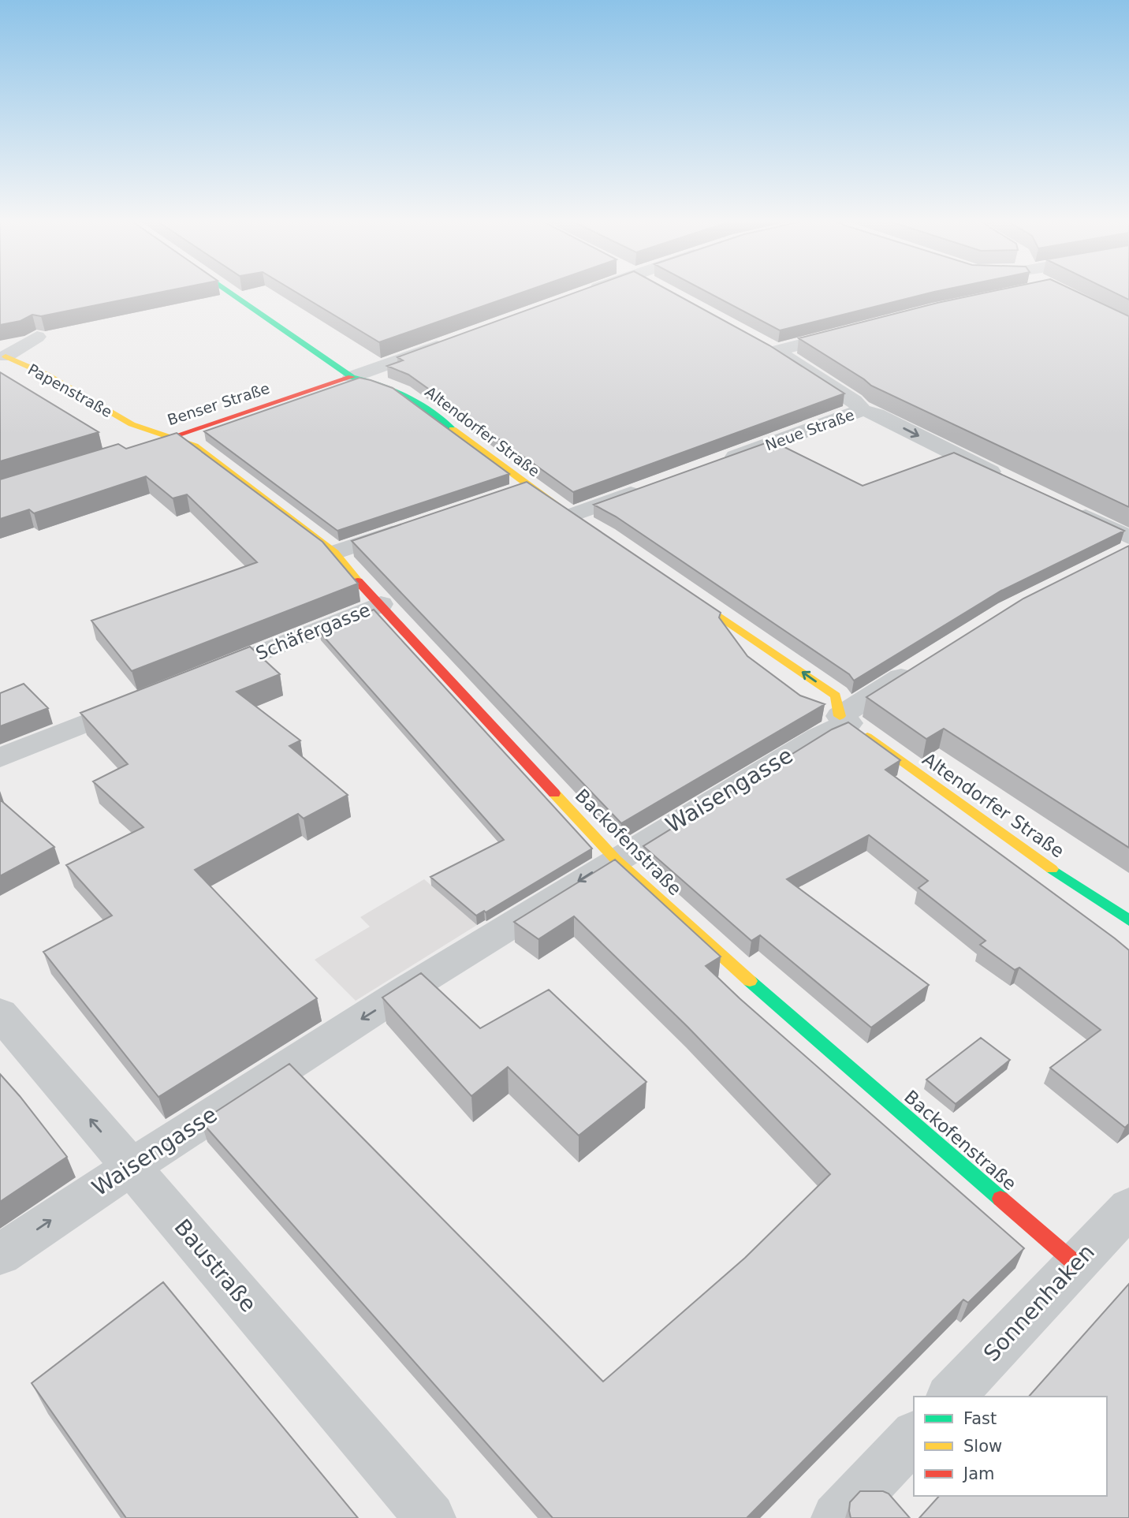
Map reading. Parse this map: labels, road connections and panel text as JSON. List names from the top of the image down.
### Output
{
  "streets": {
    "main road": [
      "Papenstraße",
      "Benser Straße",
      "Altendorfer Straße",
      "Backofenstraße"
    ],
    "street": [
      "Neue Straße",
      "Schäfergasse",
      "Waisengasse",
      "Baustraße",
      "Sonnenhaken"
    ]
  },
  "crossings": [
    ["Papenstraße", "Benser Straße"],
    ["Papenstraße", "Backofenstraße"],
    ["Benser Straße", "Altendorfer Straße"],
    ["Benser Straße", "Backofenstraße"],
    ["Altendorfer Straße", "Waisengasse"],
    ["Schäfergasse", "Backofenstraße"],
    ["Waisengasse", "Backofenstraße"],
    ["Waisengasse", "Baustraße"],
    ["Backofenstraße", "Sonnenhaken"]
  ],
  "legend": ["Fast", "Slow", "Jam"]
}
